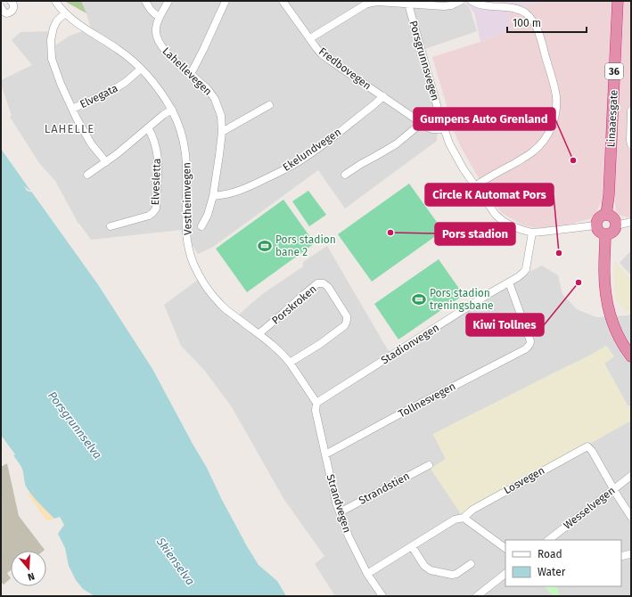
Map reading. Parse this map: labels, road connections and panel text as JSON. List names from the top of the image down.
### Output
{
  "streets": {
    "highway": ["36", "Linaaesgate"],
    "street": [
      "Porsgrunnsvegen",
      "Fredbovegen",
      "Lahellevegen",
      "Elvegata",
      "Ekelundvegen",
      "Elvesletta",
      "Vestheimvegen",
      "Porskroken",
      "Stadionvegen",
      "Tollnesvegen",
      "Losvegen",
      "Strandstien",
      "Strandvegen",
      "Wesselvegen"
    ]
  },
  "crossings": [
    ["Porsgrunnsvegen", "Fredbovegen"],
    ["Porsgrunnsvegen", "Linaaesgate"],
    ["Porsgrunnsvegen", "Stadionvegen"],
    ["Fredbovegen", "Ekelundvegen"],
    ["Lahellevegen", "Ekelundvegen"],
    ["Elvegata", "Vestheimvegen"],
    ["Vestheimvegen", "Porskroken"],
    ["Vestheimvegen", "Stadionvegen"],
    ["Vestheimvegen", "Strandvegen"],
    ["Stadionvegen", "Tollnesvegen"],
    ["Stadionvegen", "Strandvegen"],
    ["Tollnesvegen", "Strandvegen"],
    ["Losvegen", "Strandvegen"],
    ["Losvegen", "Wesselvegen"],
    ["Strandstien", "Strandvegen"]
  ],
  "districts": ["LAHELLE"],
  "water": ["Porsgrunnselva", "Skienselva"],
  "places": {
    "other": [
      "Gumpens Auto Grenland",
      "Pors stadion",
      "Circle K Automat Pors",
      "Kiwi Tollnes"
    ],
    "sports": ["Pors stadion bane 2", "Pors stadion treningsbane"]
  },
  "legend": ["Road", "Water"],
  "scale_bar": "100 m",
  "north": "bottom"
}
